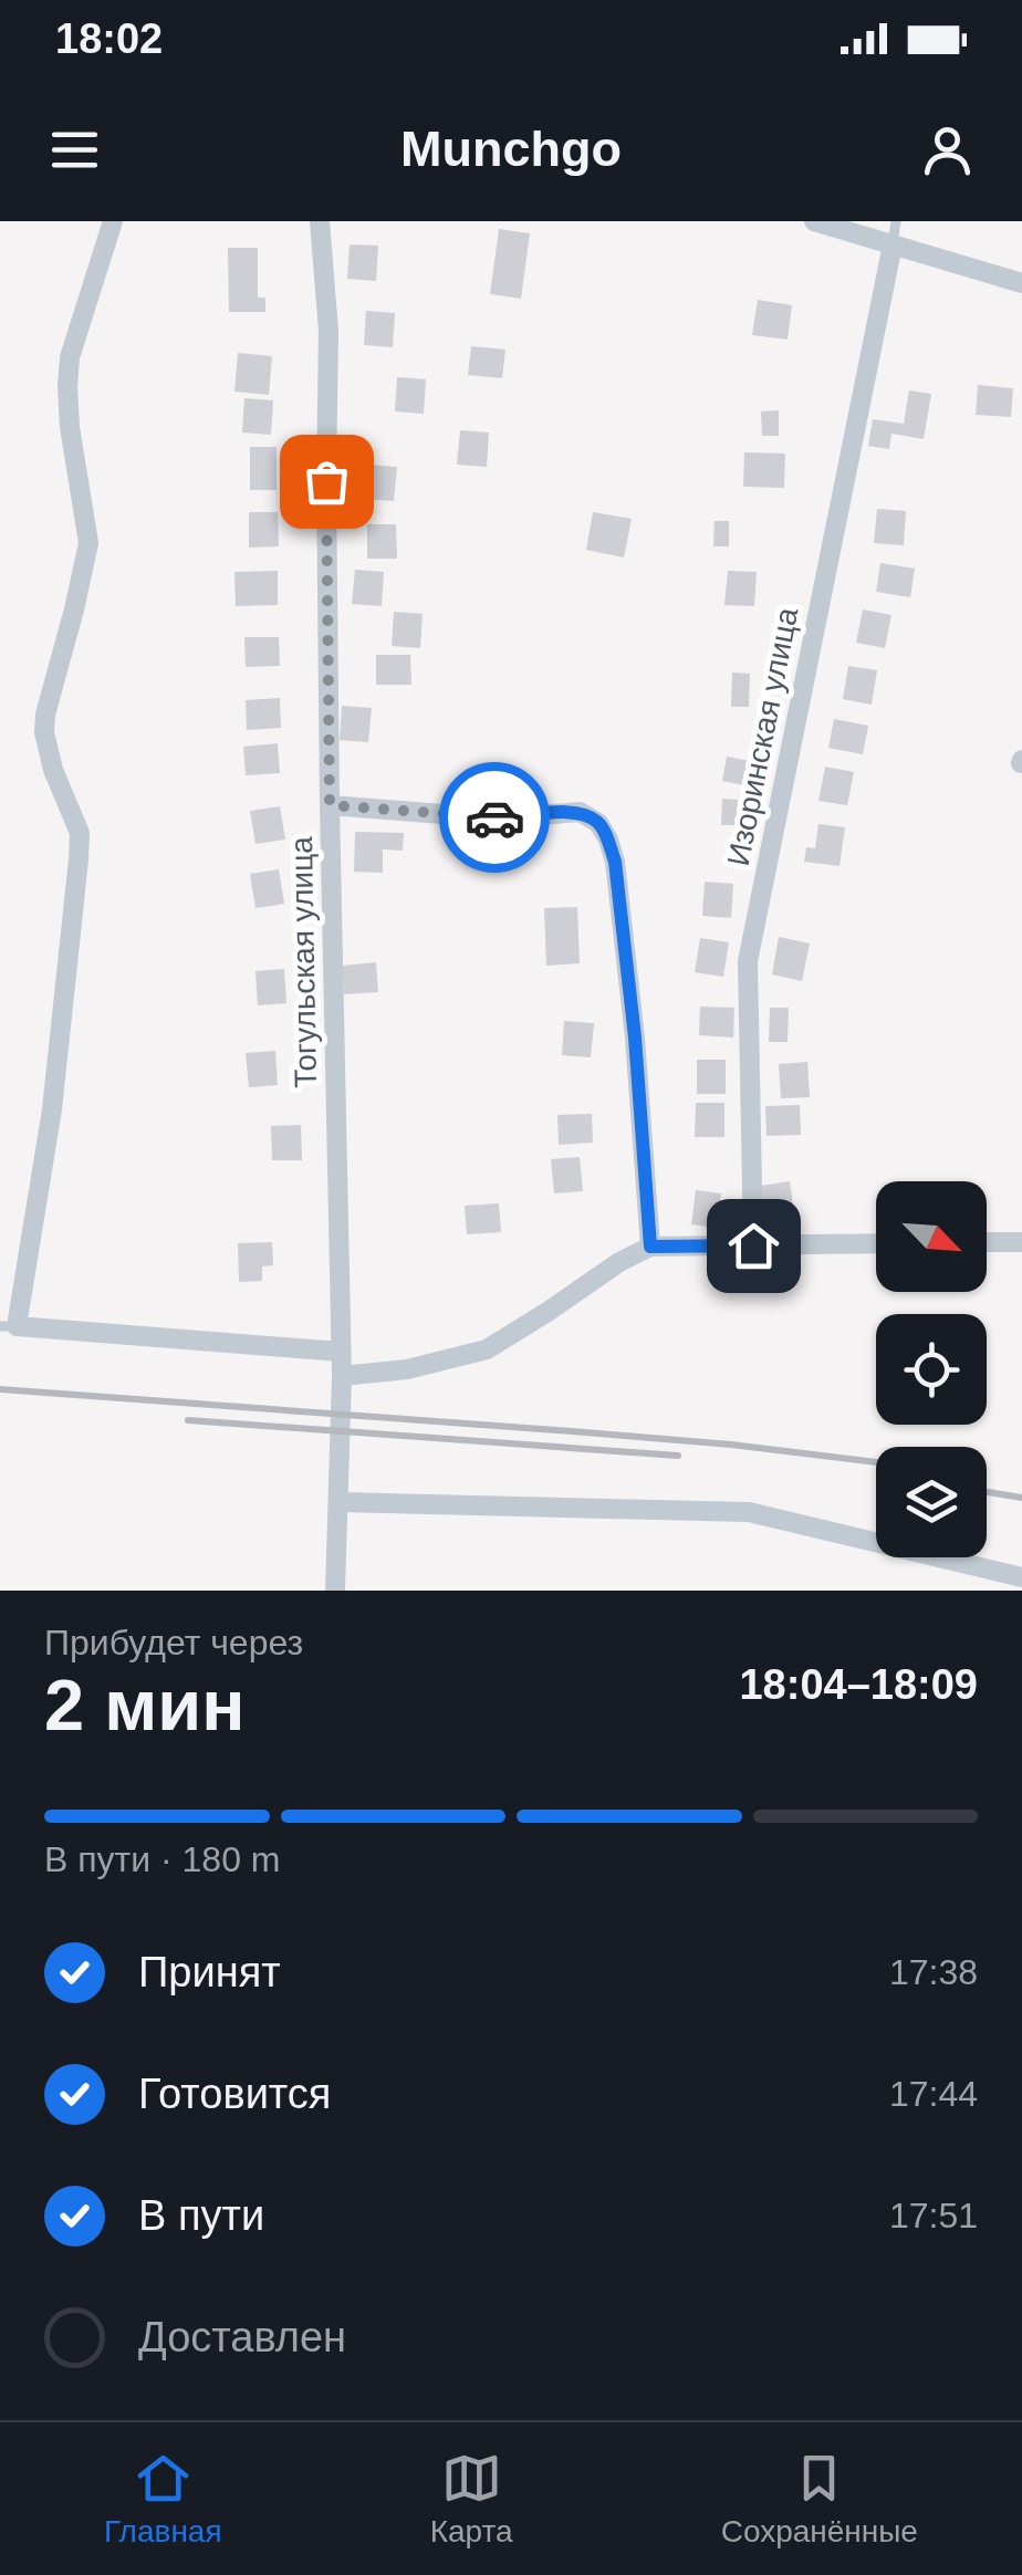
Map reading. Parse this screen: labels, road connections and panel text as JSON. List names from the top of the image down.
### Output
{
  "streets": {
    "street": ["Изоринская улица", "Тогульская улица"]
  },
  "north": "bottom right",
  "page": {
    "status": "18:02",
    "header": "Munchgo",
    "heading": ["2 мин", "Прибудет через", "18:04–18:09"],
    "bar": "В пути · 180 m",
    "list": [
      ["Принят", "17:38"],
      ["Готовится", "17:44"],
      ["В пути", "17:51"],
      "Доставлен"
    ],
    "tabs": ["Главная", "Карта", "Сохранённые"]
  }
}
